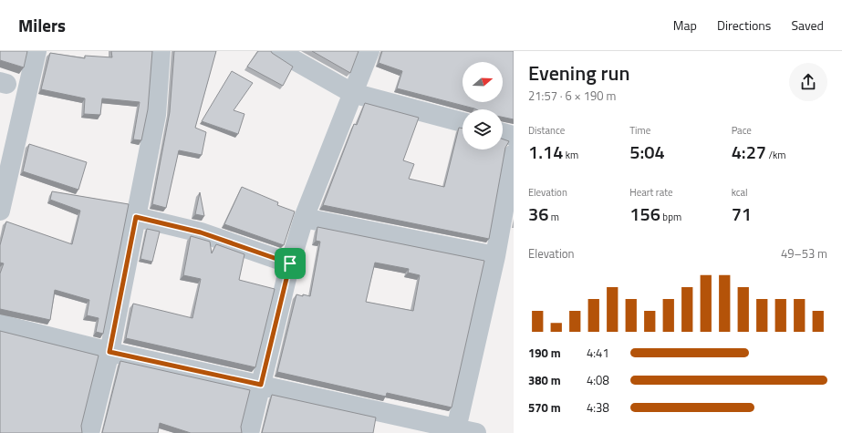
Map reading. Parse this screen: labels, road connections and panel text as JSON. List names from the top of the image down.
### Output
{
  "north": "right",
  "page": {
    "header": "Milers",
    "nav": ["Map", "Directions", "Saved"],
    "heading": ["Evening run", "21:57 · 6 × 190 m"],
    "stats": [
      ["Distance", "1.14 km"],
      ["Time", "5:04"],
      ["Pace", "4:27 /km"],
      ["Elevation", "36 m"],
      ["Heart rate", "156 bpm"],
      ["kcal", "71"]
    ],
    "chart": ["Elevation", "49–53 m"],
    "list": [
      {
        "name": "190 m",
        "note": "4:41"
      },
      {
        "name": "380 m",
        "note": "4:08"
      },
      {
        "name": "570 m",
        "note": "4:38"
      }
    ]
  }
}
